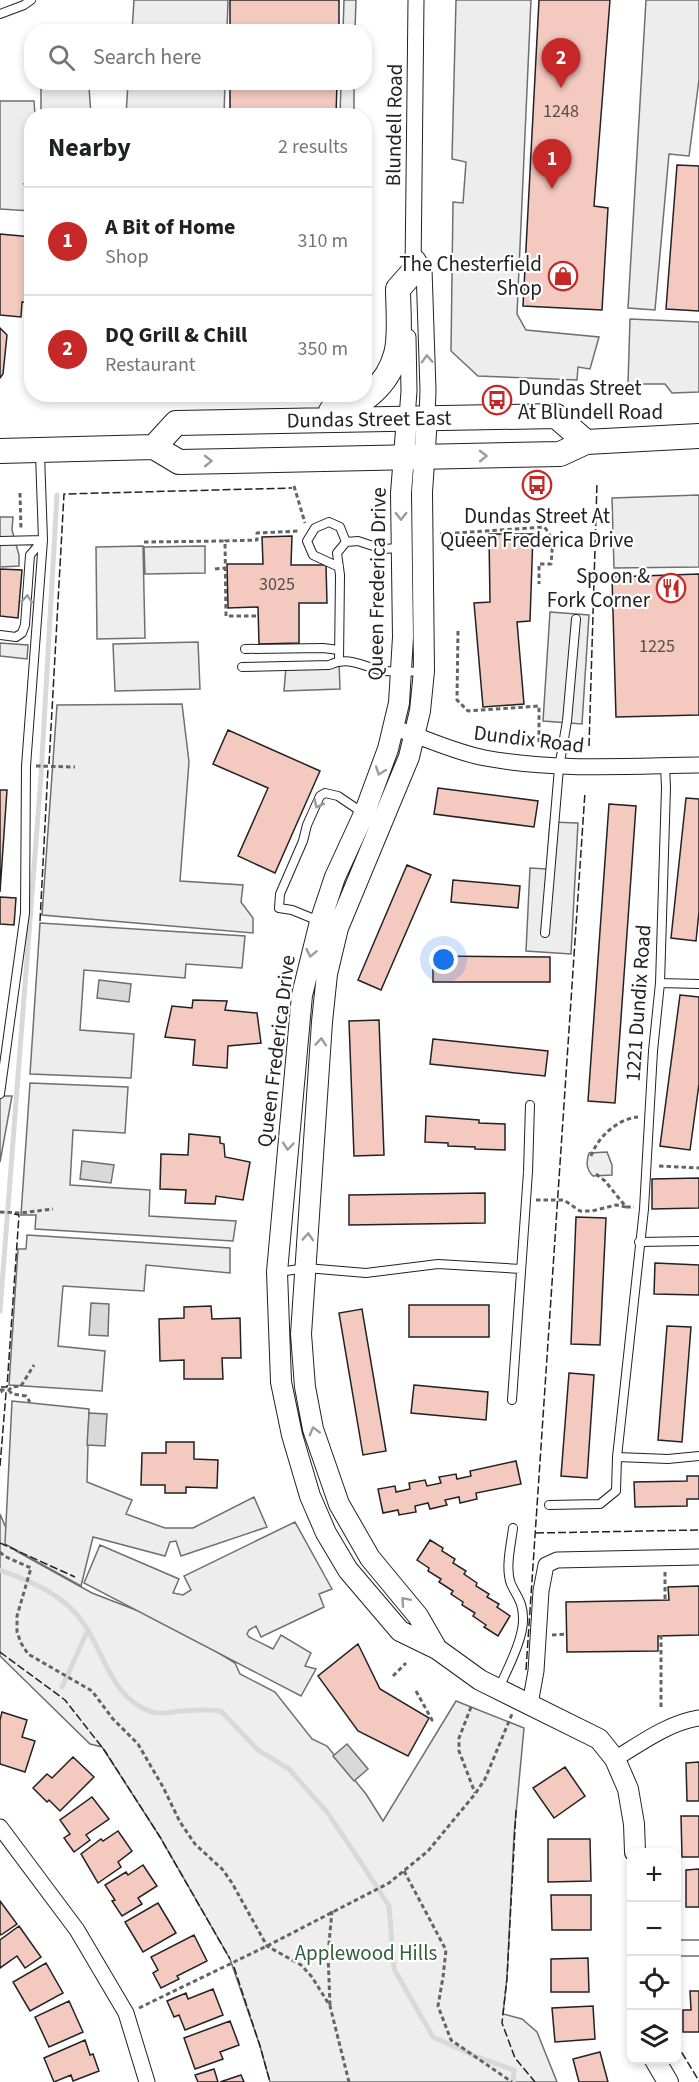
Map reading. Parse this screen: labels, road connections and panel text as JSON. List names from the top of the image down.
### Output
{
  "streets": {
    "main road": ["Dundas Street East"],
    "street": ["Blundell Road", "Queen Frederica Drive", "Dundix Road"],
    "lane": ["1221 Dundix Road"]
  },
  "crossings": [
    ["Blundell Road", "Dundas Street East"],
    ["Blundell Road", "Queen Frederica Drive"],
    ["Dundas Street East", "Queen Frederica Drive"],
    ["Queen Frederica Drive", "Dundix Road"],
    ["Dundix Road", "1221 Dundix Road"]
  ],
  "parks": ["Applewood Hills"],
  "places": {
    "shop": ["The Chesterfield Shop"],
    "bus stop": ["Dundas Street At Blundell Road", "Dundas Street At Queen Frederica Drive"],
    "restaurant": ["Spoon & Fork Corner"]
  },
  "house_numbers": ["1248", "3025", "1225"],
  "page": {
    "search": "Search here",
    "pins": ["2", "1"],
    "heading": ["Nearby", "2 results"],
    "list": [
      {
        "mark": "1",
        "name": "A Bit of Home",
        "note": "Shop",
        "value": "310 m"
      },
      {
        "mark": "2",
        "name": "DQ Grill & Chill",
        "note": "Restaurant",
        "value": "350 m"
      }
    ],
    "map_buttons": ["+", "−"]
  }
}
